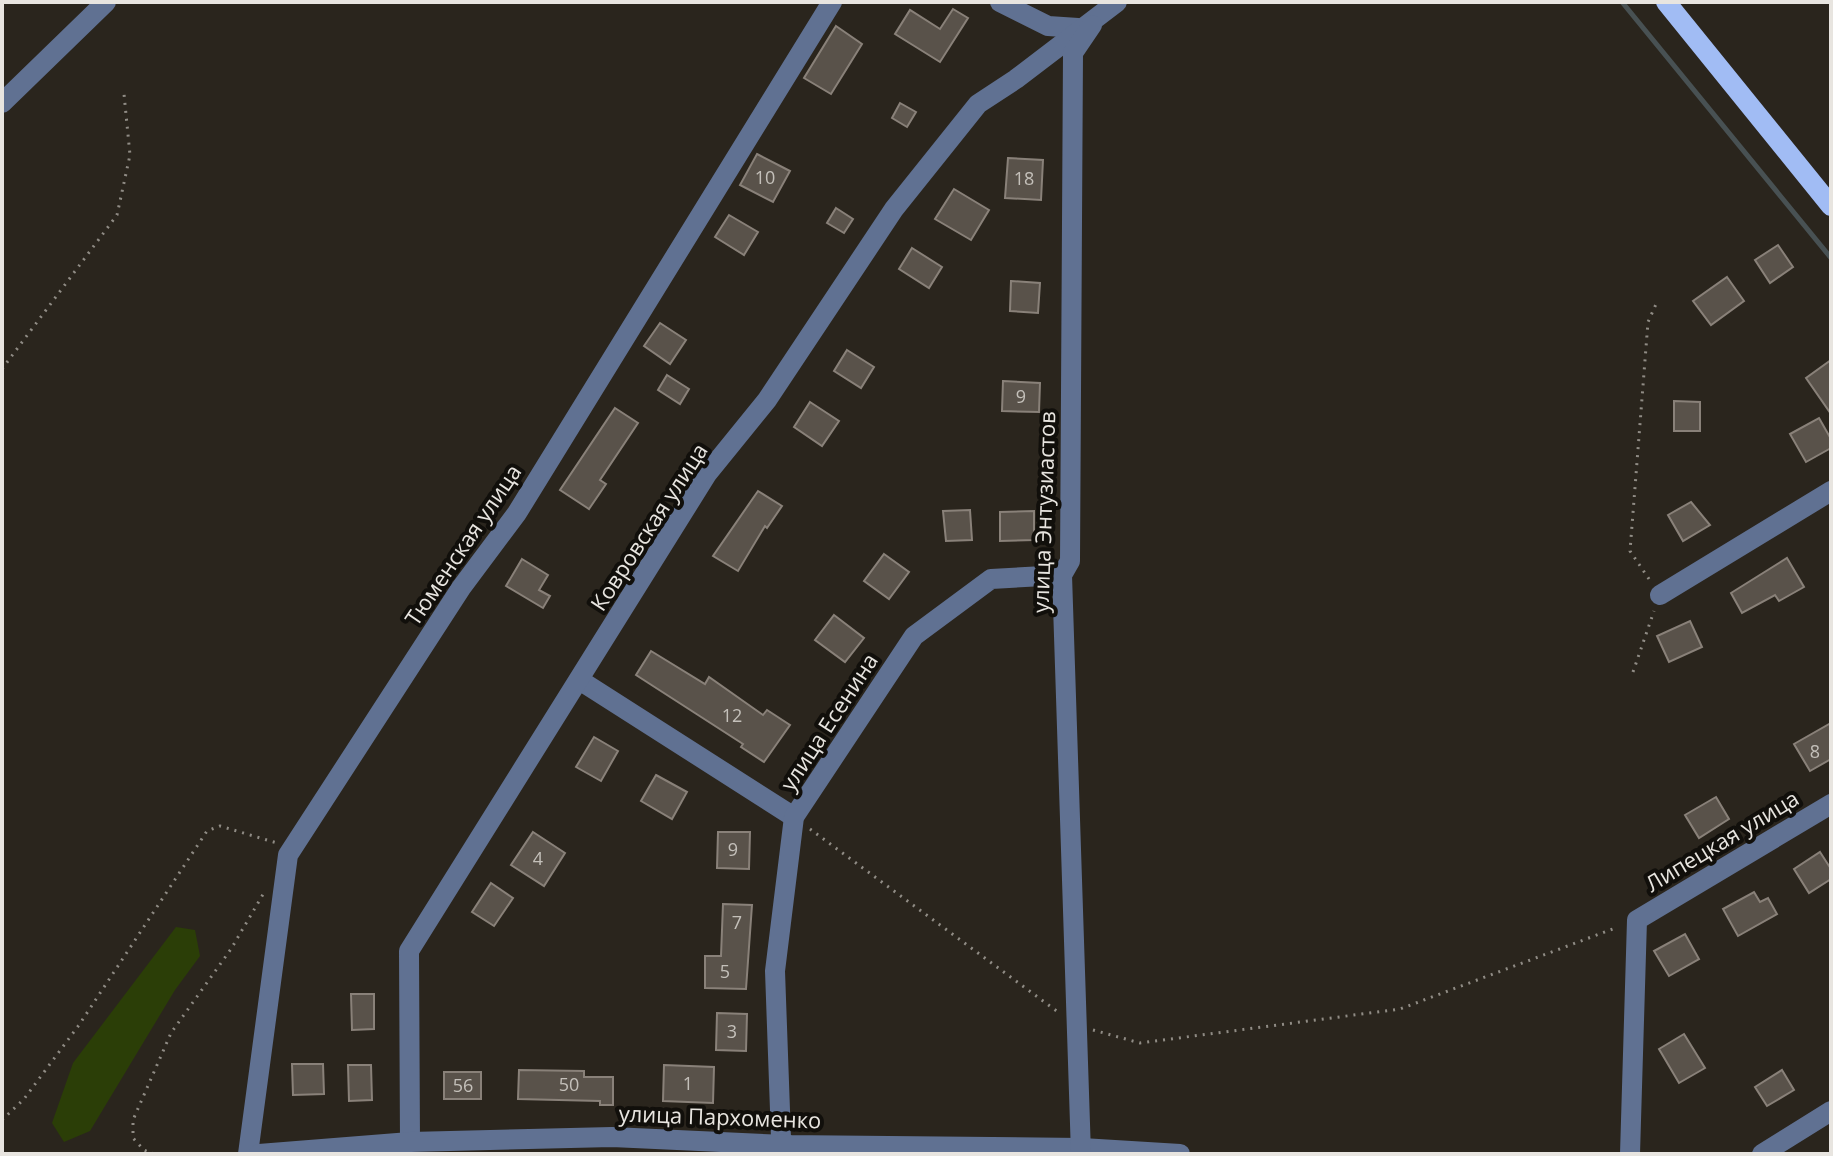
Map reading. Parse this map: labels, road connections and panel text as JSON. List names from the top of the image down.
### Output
{
  "streets": {
    "street": [
      "улица Энтузиастов",
      "Ковровская улица",
      "Тюменская улица",
      "улица Есенина",
      "Липецкая улица",
      "улица Пархоменко"
    ]
  },
  "crossings": [
    ["улица Энтузиастов", "Ковровская улица"],
    ["улица Энтузиастов", "улица Есенина"],
    ["улица Энтузиастов", "улица Пархоменко"],
    ["Ковровская улица", "улица Пархоменко"],
    ["улица Есенина", "улица Пархоменко"]
  ],
  "house_numbers": [
    "10",
    "18",
    "9",
    "12",
    "8",
    "9",
    "4",
    "7",
    "5",
    "3",
    "1",
    "50",
    "56"
  ]
}
